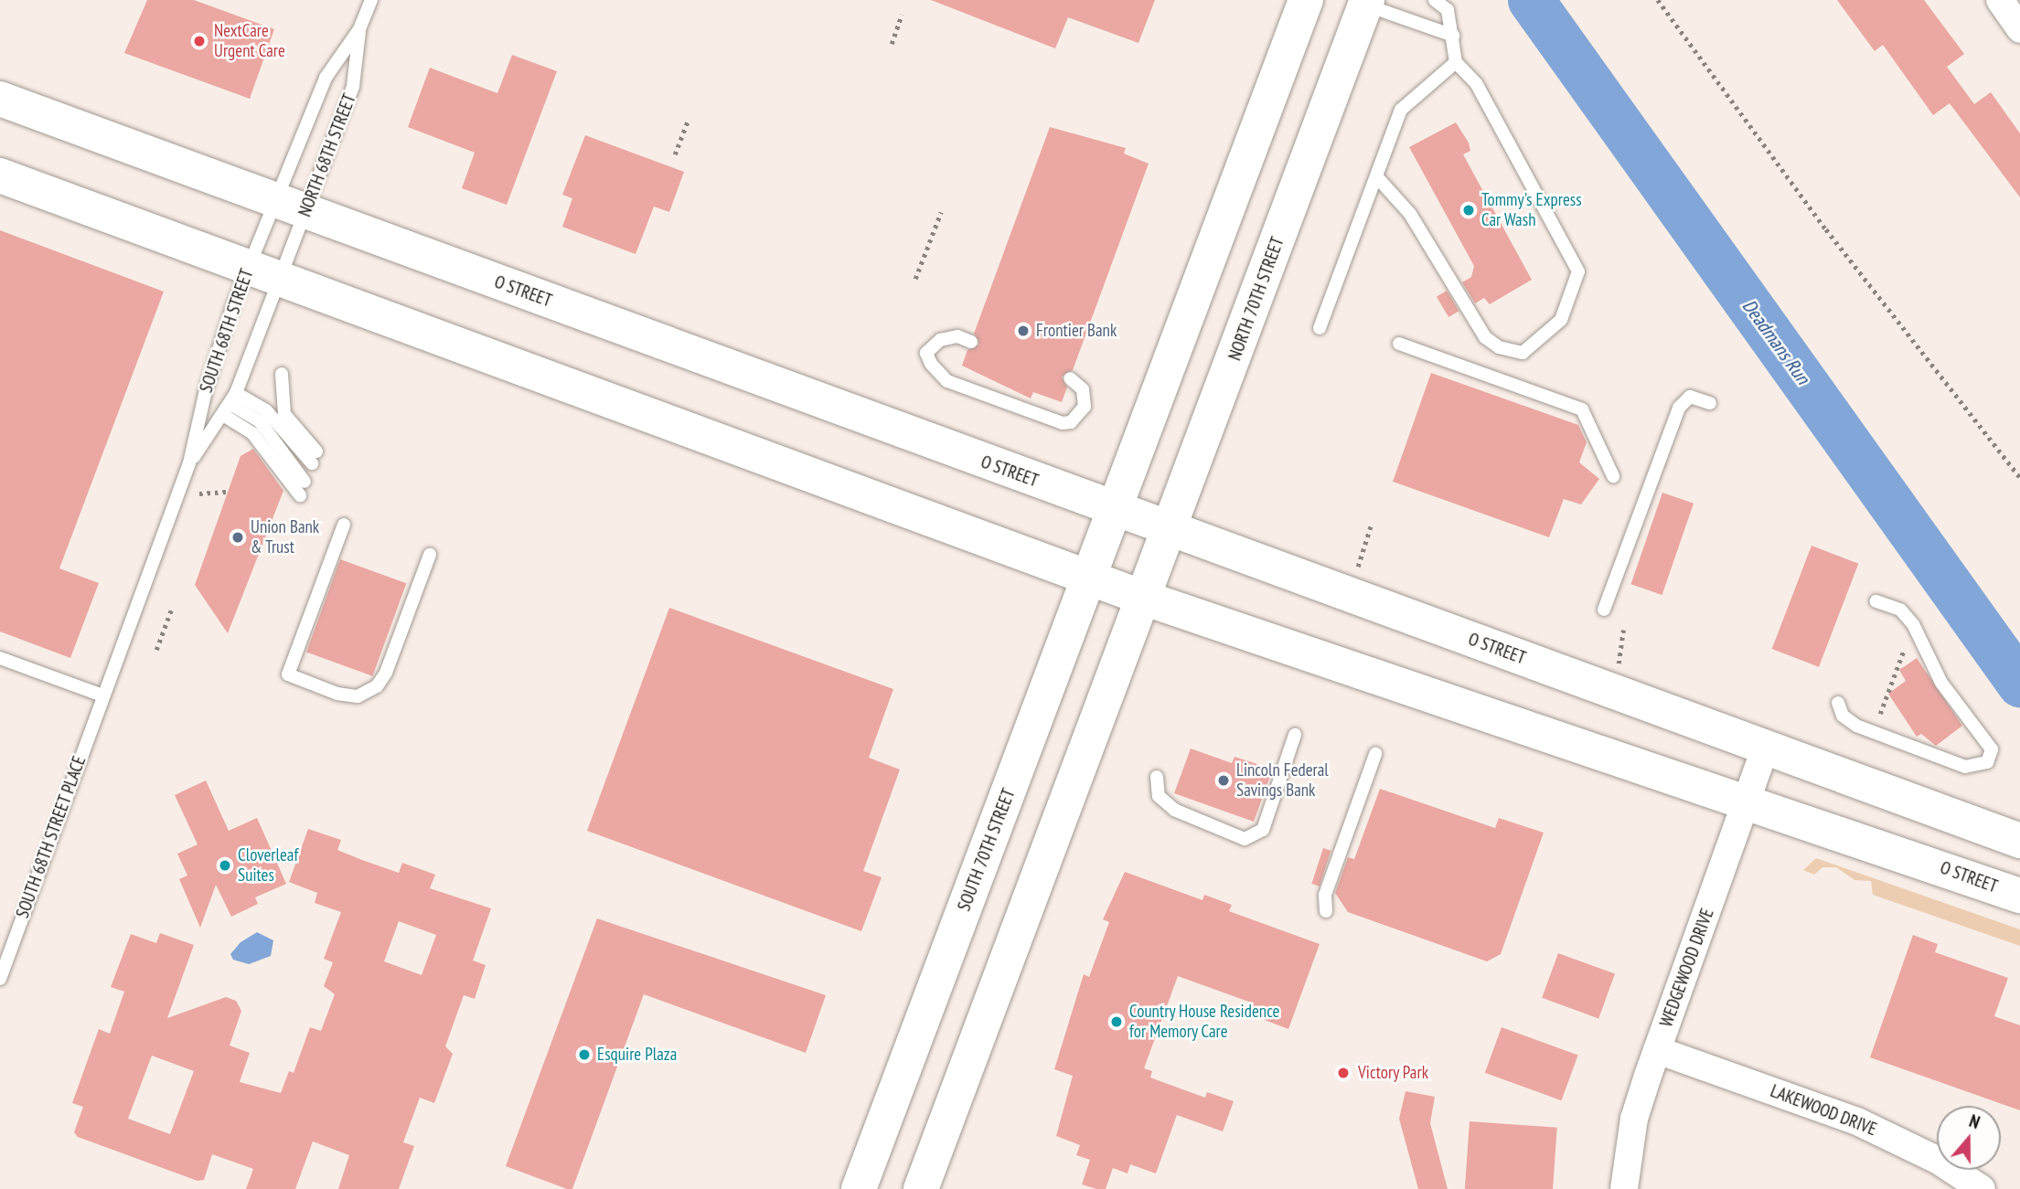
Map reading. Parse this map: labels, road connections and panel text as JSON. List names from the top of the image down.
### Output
{
  "streets": {
    "main road": ["O STREET", "NORTH 70TH STREET", "SOUTH 70TH STREET"],
    "street": ["WEDGEWOOD DRIVE", "LAKEWOOD DRIVE"],
    "lane": ["NORTH 68TH STREET", "SOUTH 68TH STREET", "SOUTH 68TH STREET PLACE"]
  },
  "crossings": [
    ["NORTH 68TH STREET", "O STREET"],
    ["NORTH 68TH STREET", "SOUTH 68TH STREET"],
    ["O STREET", "NORTH 70TH STREET"],
    ["O STREET", "SOUTH 68TH STREET"],
    ["O STREET", "SOUTH 70TH STREET"],
    ["O STREET", "WEDGEWOOD DRIVE"],
    ["SOUTH 68TH STREET", "SOUTH 68TH STREET PLACE"],
    ["WEDGEWOOD DRIVE", "LAKEWOOD DRIVE"]
  ],
  "water": ["Deadmans Run"],
  "places": [
    "NextCare Urgent Care",
    "Tommy's Express Car Wash",
    "Frontier Bank",
    "Union Bank & Trust",
    "Lincoln Federal Savings Bank",
    "Cloverleaf Suites",
    "Country House Residence for Memory Care",
    "Esquire Plaza",
    "Victory Park"
  ],
  "north": "top"
}
